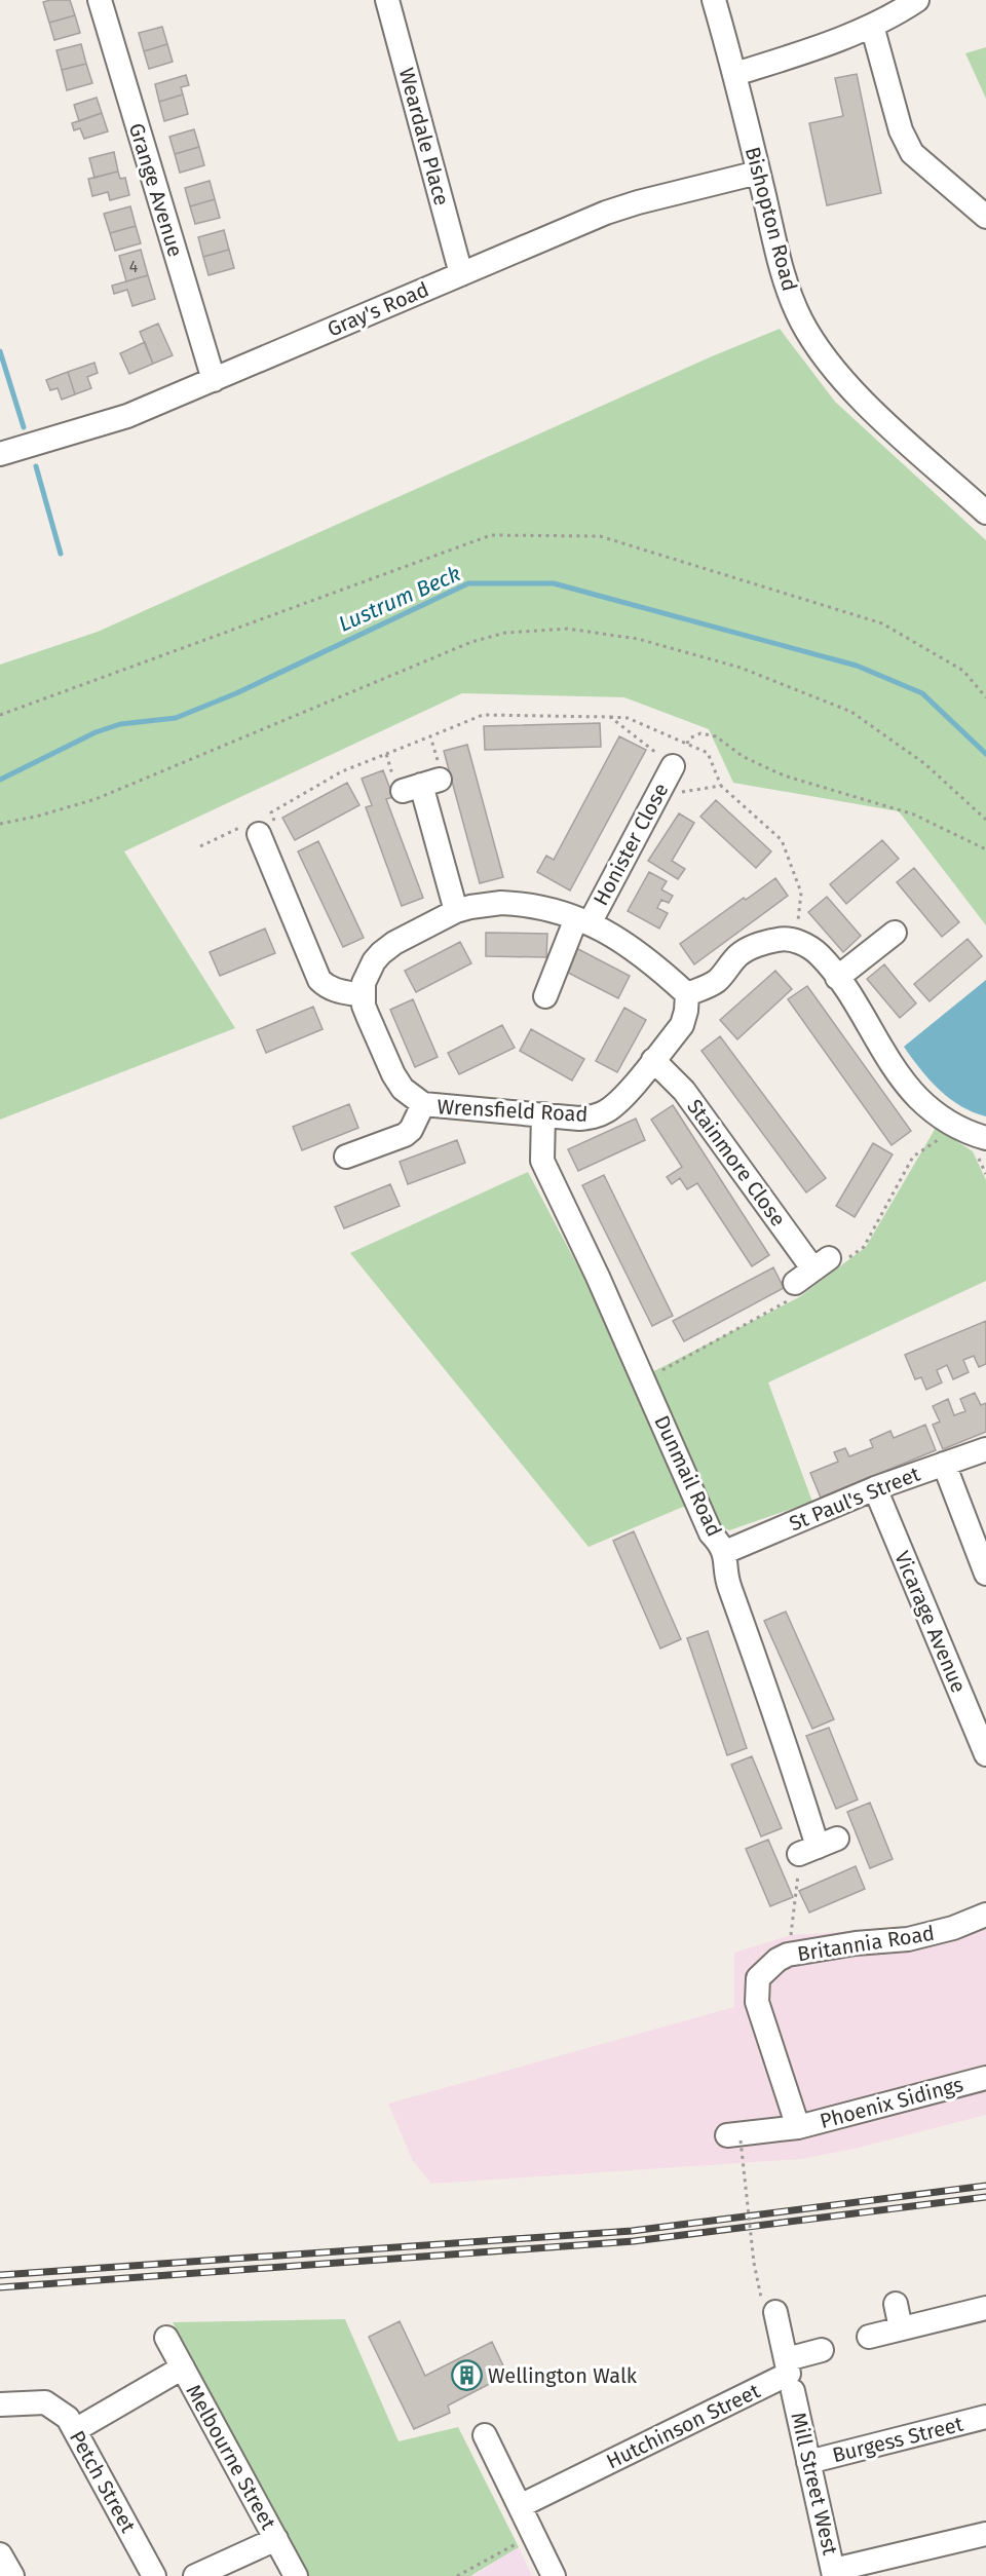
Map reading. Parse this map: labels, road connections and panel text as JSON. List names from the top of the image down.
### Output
{
  "streets": {
    "street": [
      "Weardale Place",
      "Grange Avenue",
      "Bishopton Road",
      "Gray's Road",
      "Honister Close",
      "Wrensfield Road",
      "Stainmore Close",
      "Dunmail Road",
      "St Paul's Street",
      "Vicarage Avenue",
      "Britannia Road",
      "Phoenix Sidings",
      "Hutchinson Street",
      "Burgess Street",
      "Melbourne Street",
      "Petch Street",
      "Mill Street West"
    ]
  },
  "crossings": [
    ["Weardale Place", "Gray's Road"],
    ["Grange Avenue", "Gray's Road"],
    ["Bishopton Road", "Gray's Road"],
    ["Wrensfield Road", "Stainmore Close"],
    ["Wrensfield Road", "Dunmail Road"],
    ["Dunmail Road", "St Paul's Street"],
    ["St Paul's Street", "Vicarage Avenue"],
    ["Britannia Road", "Phoenix Sidings"],
    ["Burgess Street", "Mill Street West"]
  ],
  "water": ["Lustrum Beck"],
  "places": {
    "building": ["Wellington Walk"]
  },
  "house_numbers": ["4"]
}
